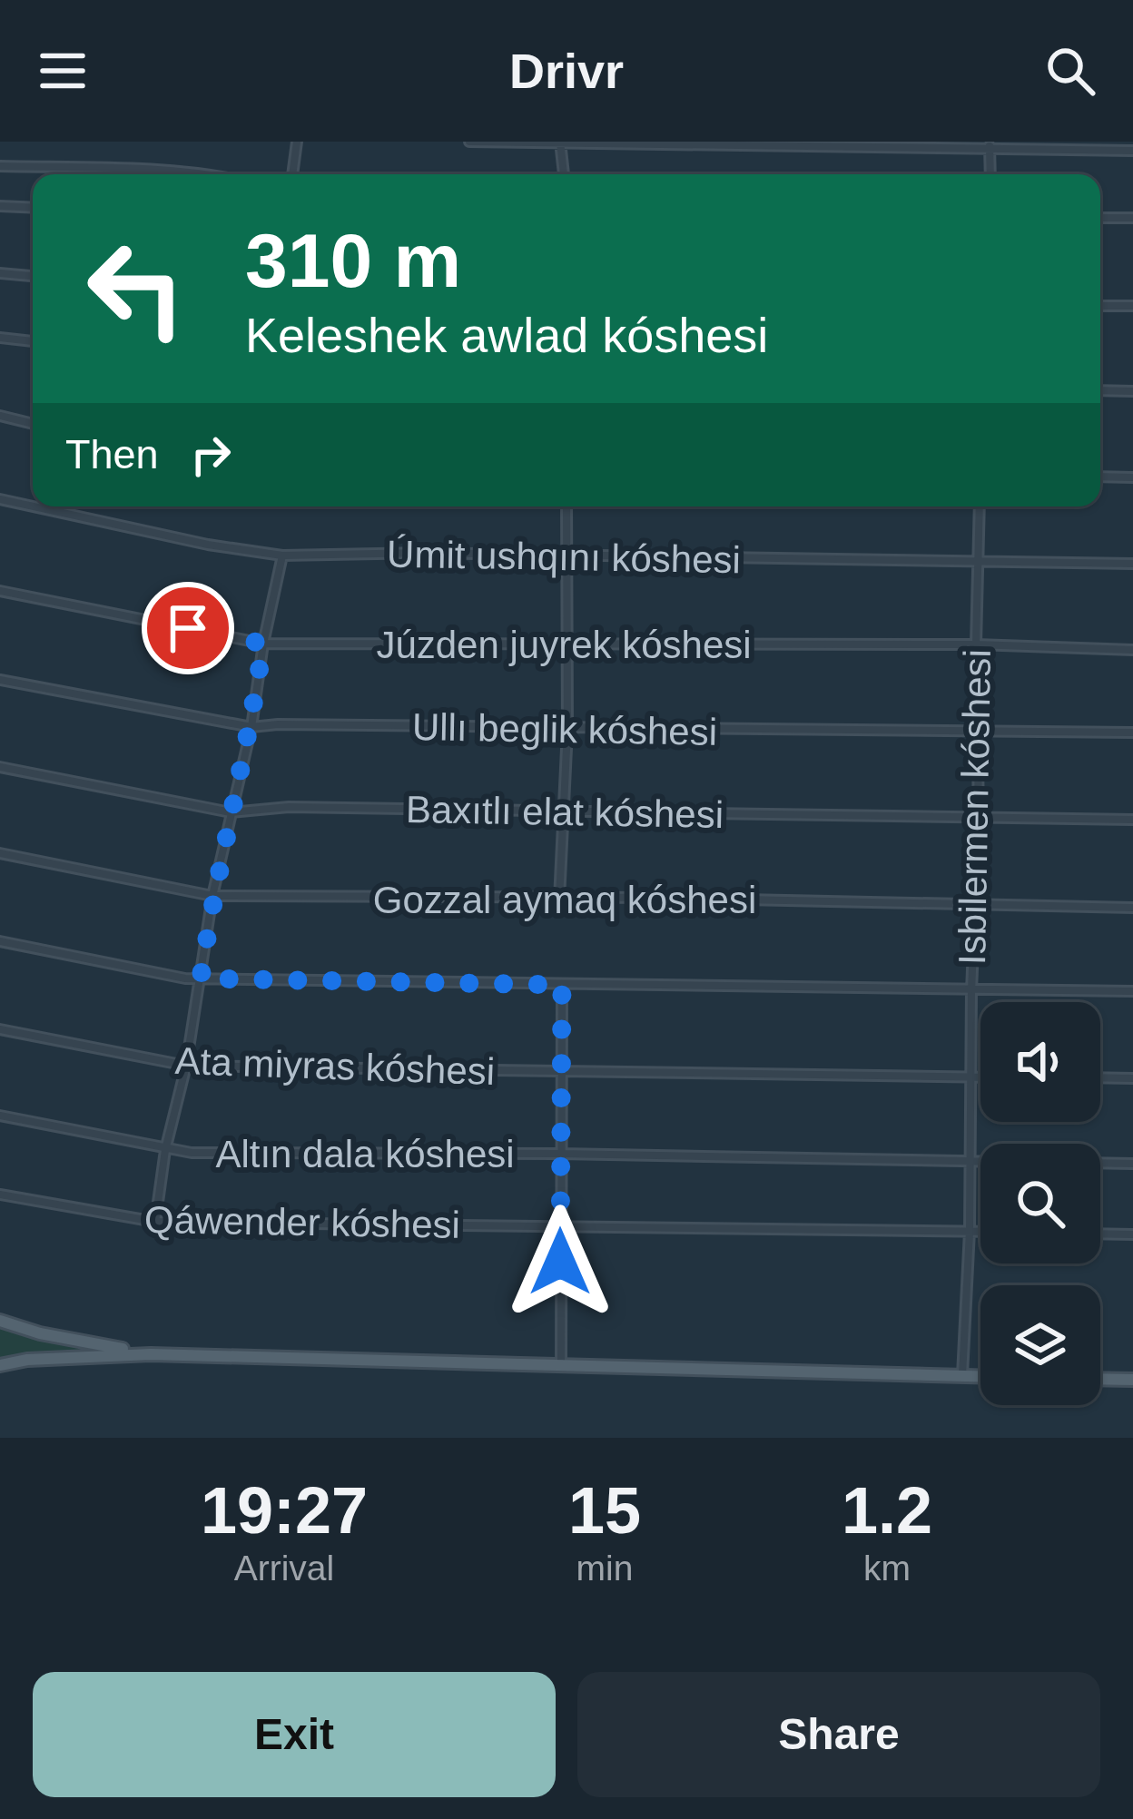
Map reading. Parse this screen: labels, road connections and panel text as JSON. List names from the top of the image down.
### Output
{
  "streets": {
    "street": [
      "Úmit ushqını kóshesi",
      "Júzden juyrek kóshesi",
      "Ullı beglik kóshesi",
      "Isbilermen kóshesi",
      "Baxıtlı elat kóshesi",
      "Gozzal aymaq kóshesi",
      "Ata miyras kóshesi",
      "Altın dala kóshesi",
      "Qáwender kóshesi"
    ]
  },
  "crossings": [
    ["Úmit ushqını kóshesi", "Isbilermen kóshesi"],
    ["Júzden juyrek kóshesi", "Isbilermen kóshesi"],
    ["Ullı beglik kóshesi", "Isbilermen kóshesi"],
    ["Isbilermen kóshesi", "Baxıtlı elat kóshesi"],
    ["Isbilermen kóshesi", "Gozzal aymaq kóshesi"],
    ["Isbilermen kóshesi", "Ata miyras kóshesi"],
    ["Isbilermen kóshesi", "Altın dala kóshesi"],
    ["Isbilermen kóshesi", "Qáwender kóshesi"]
  ],
  "page": {
    "header": "Drivr",
    "turn": ["310 m", "Keleshek awlad kóshesi"],
    "then": "Then",
    "eta": [
      "19:27",
      "Arrival",
      "15",
      "min",
      "1.2",
      "km"
    ],
    "buttons": ["Exit", "Share"]
  }
}
